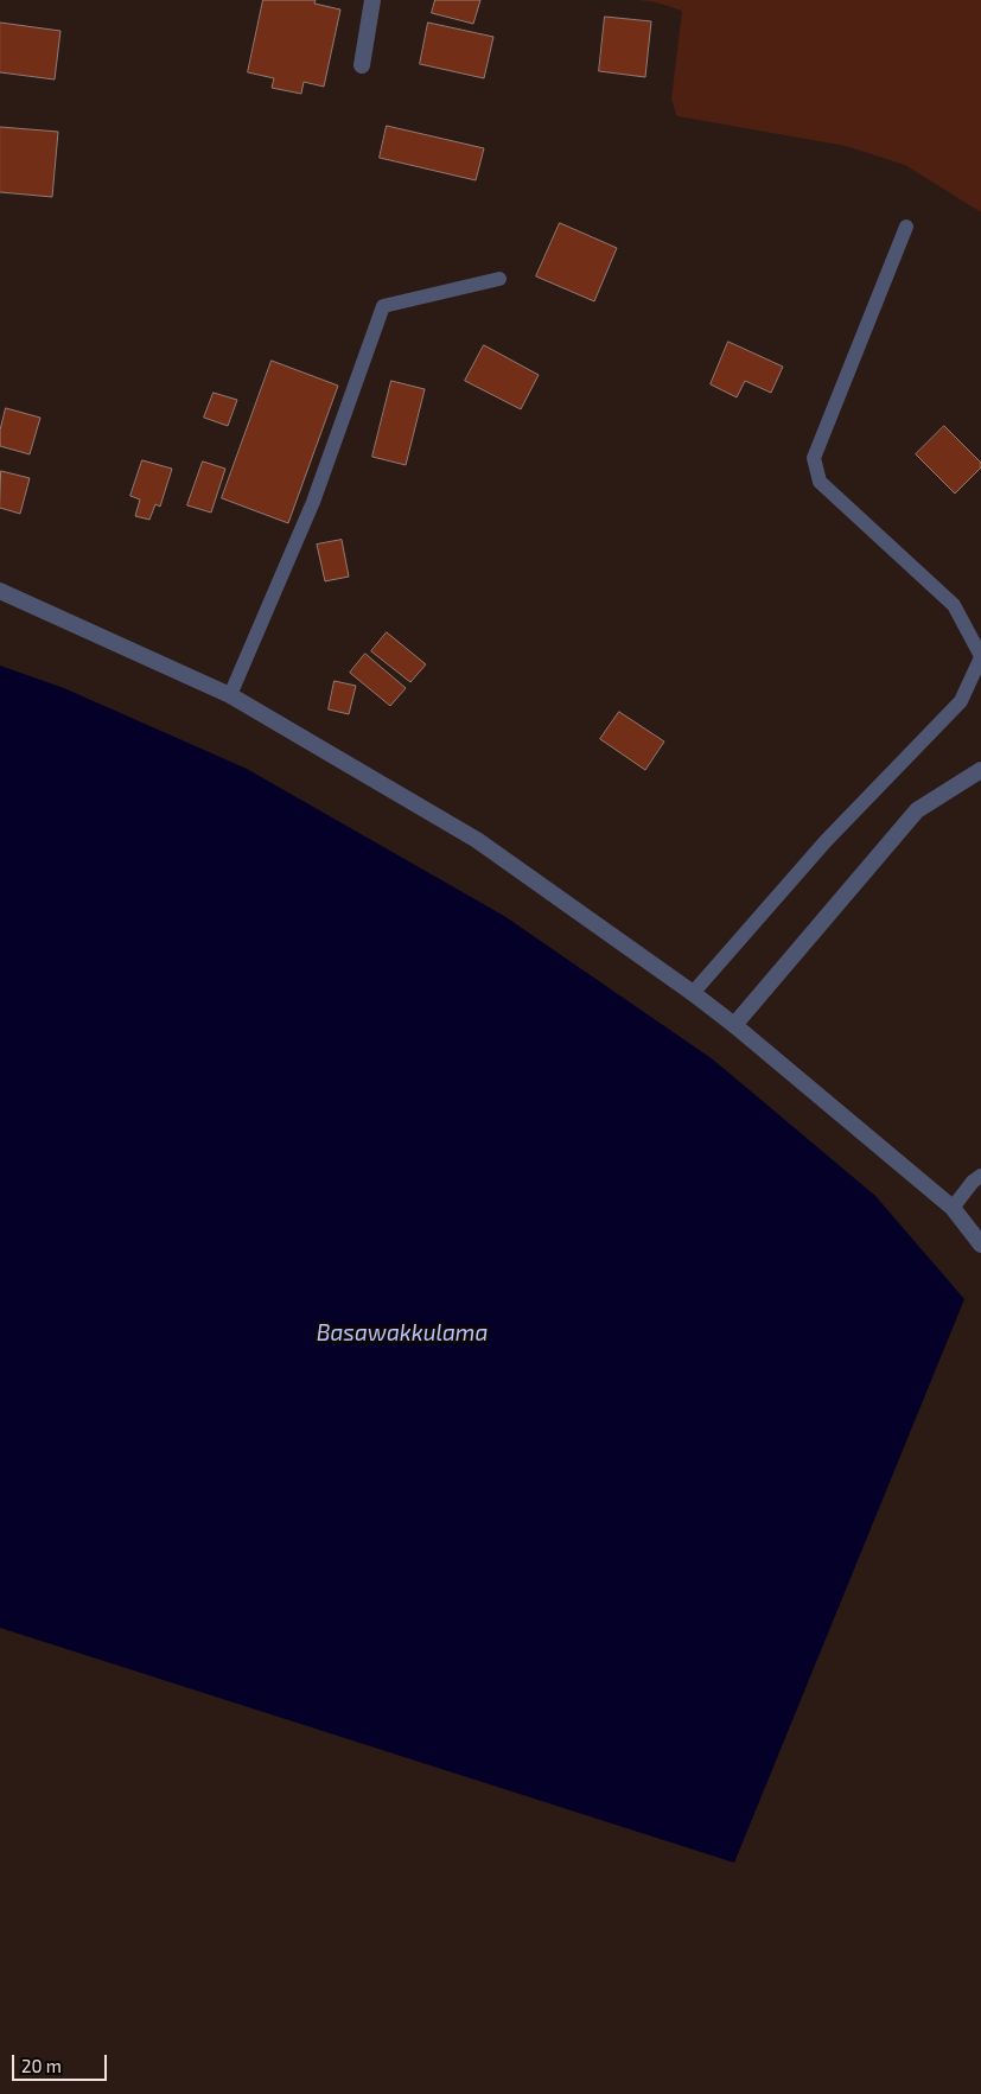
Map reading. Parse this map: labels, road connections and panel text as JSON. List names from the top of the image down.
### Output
{
  "water": ["Basawakkulama"],
  "scale_bar": "20 m"
}
